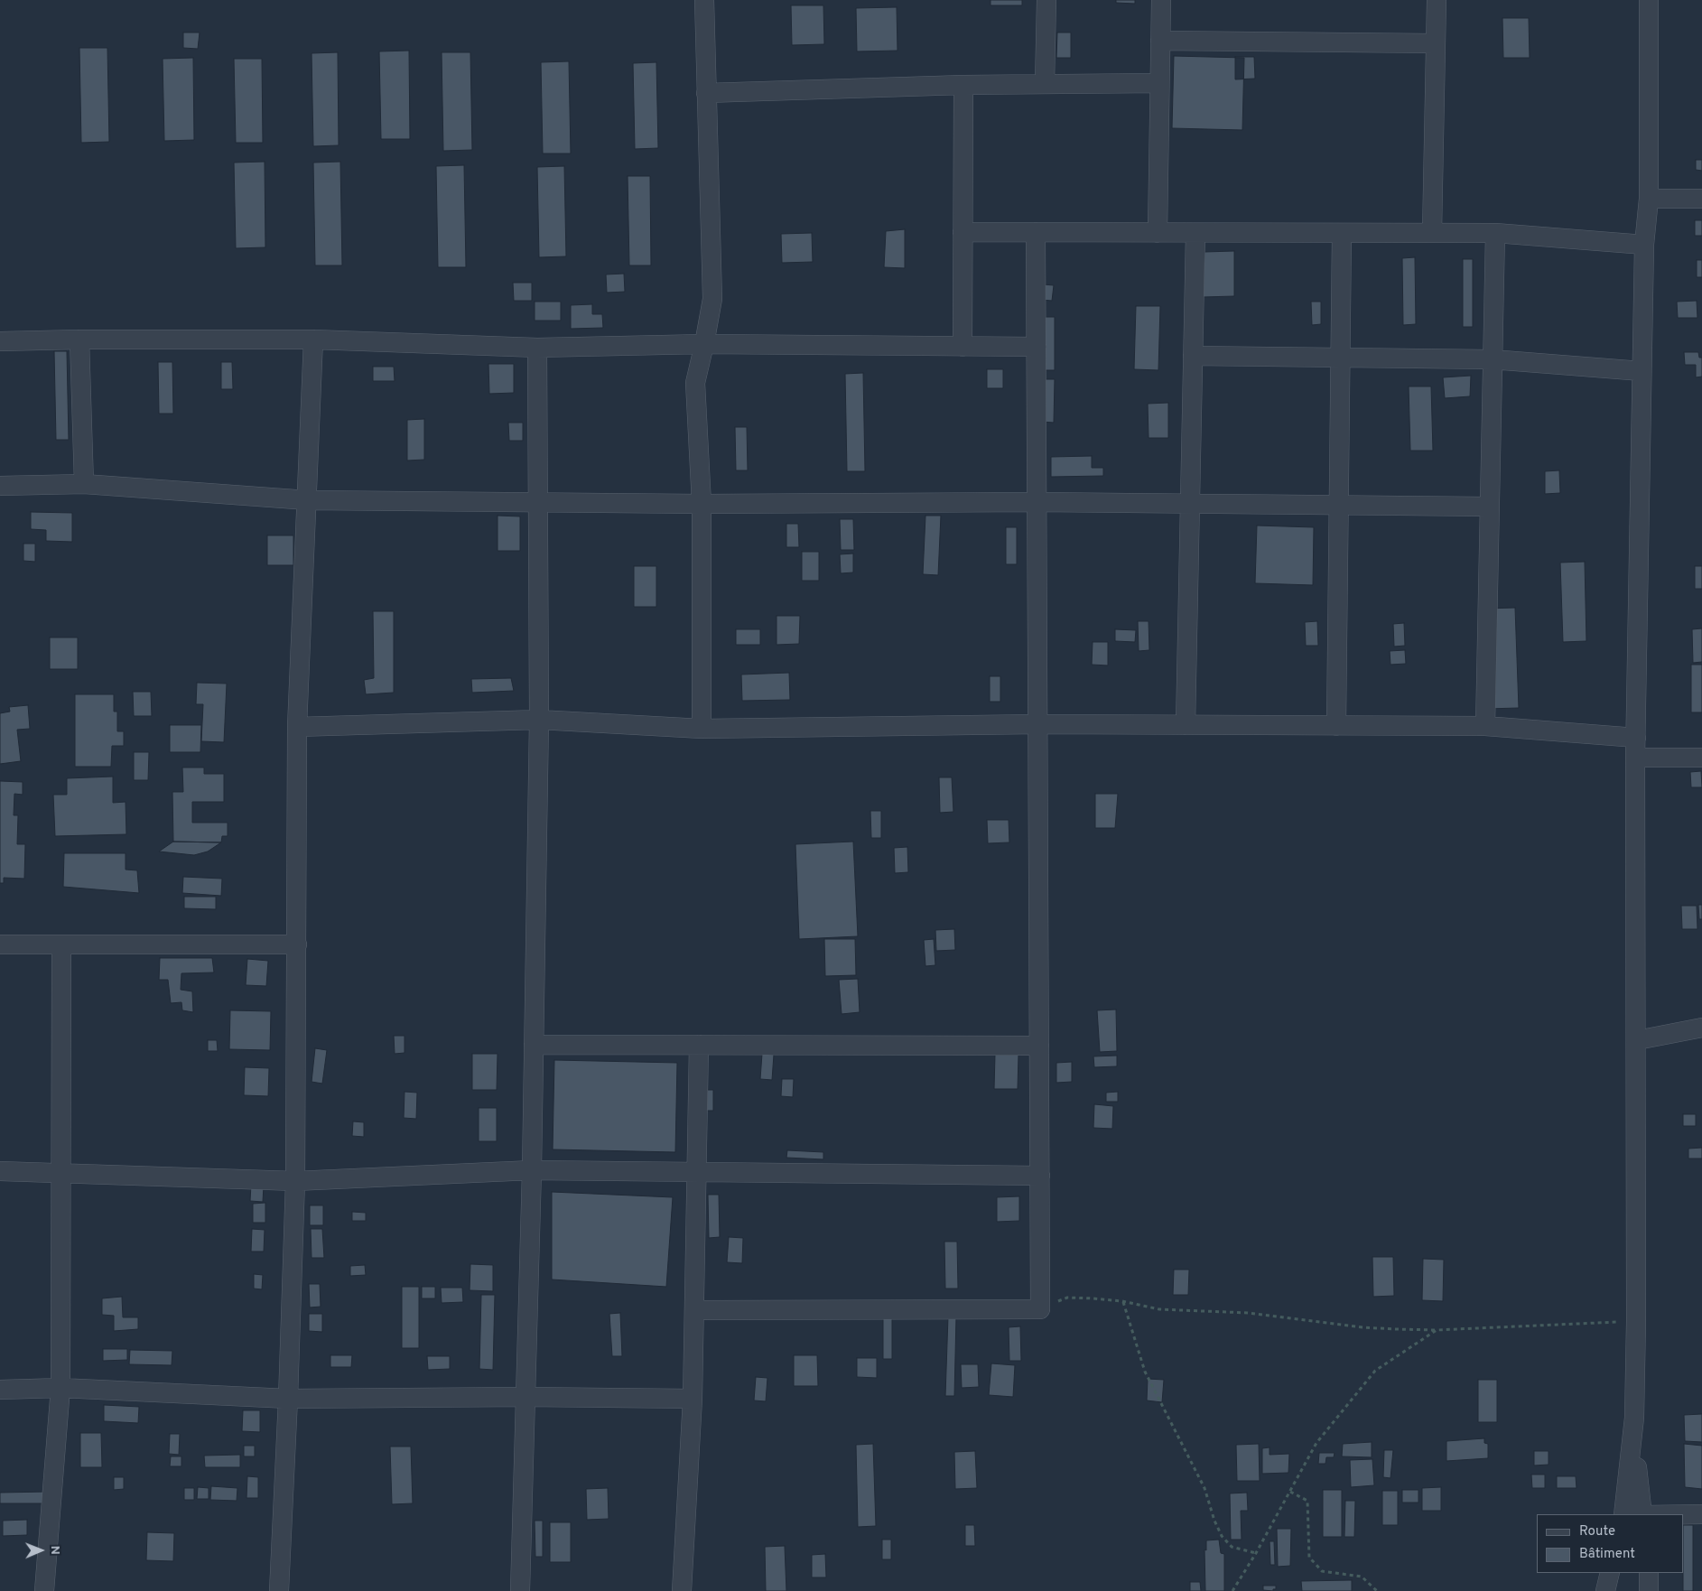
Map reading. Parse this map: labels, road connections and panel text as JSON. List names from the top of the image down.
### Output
{
  "legend": ["Route", "Bâtiment"],
  "north": "right"
}
